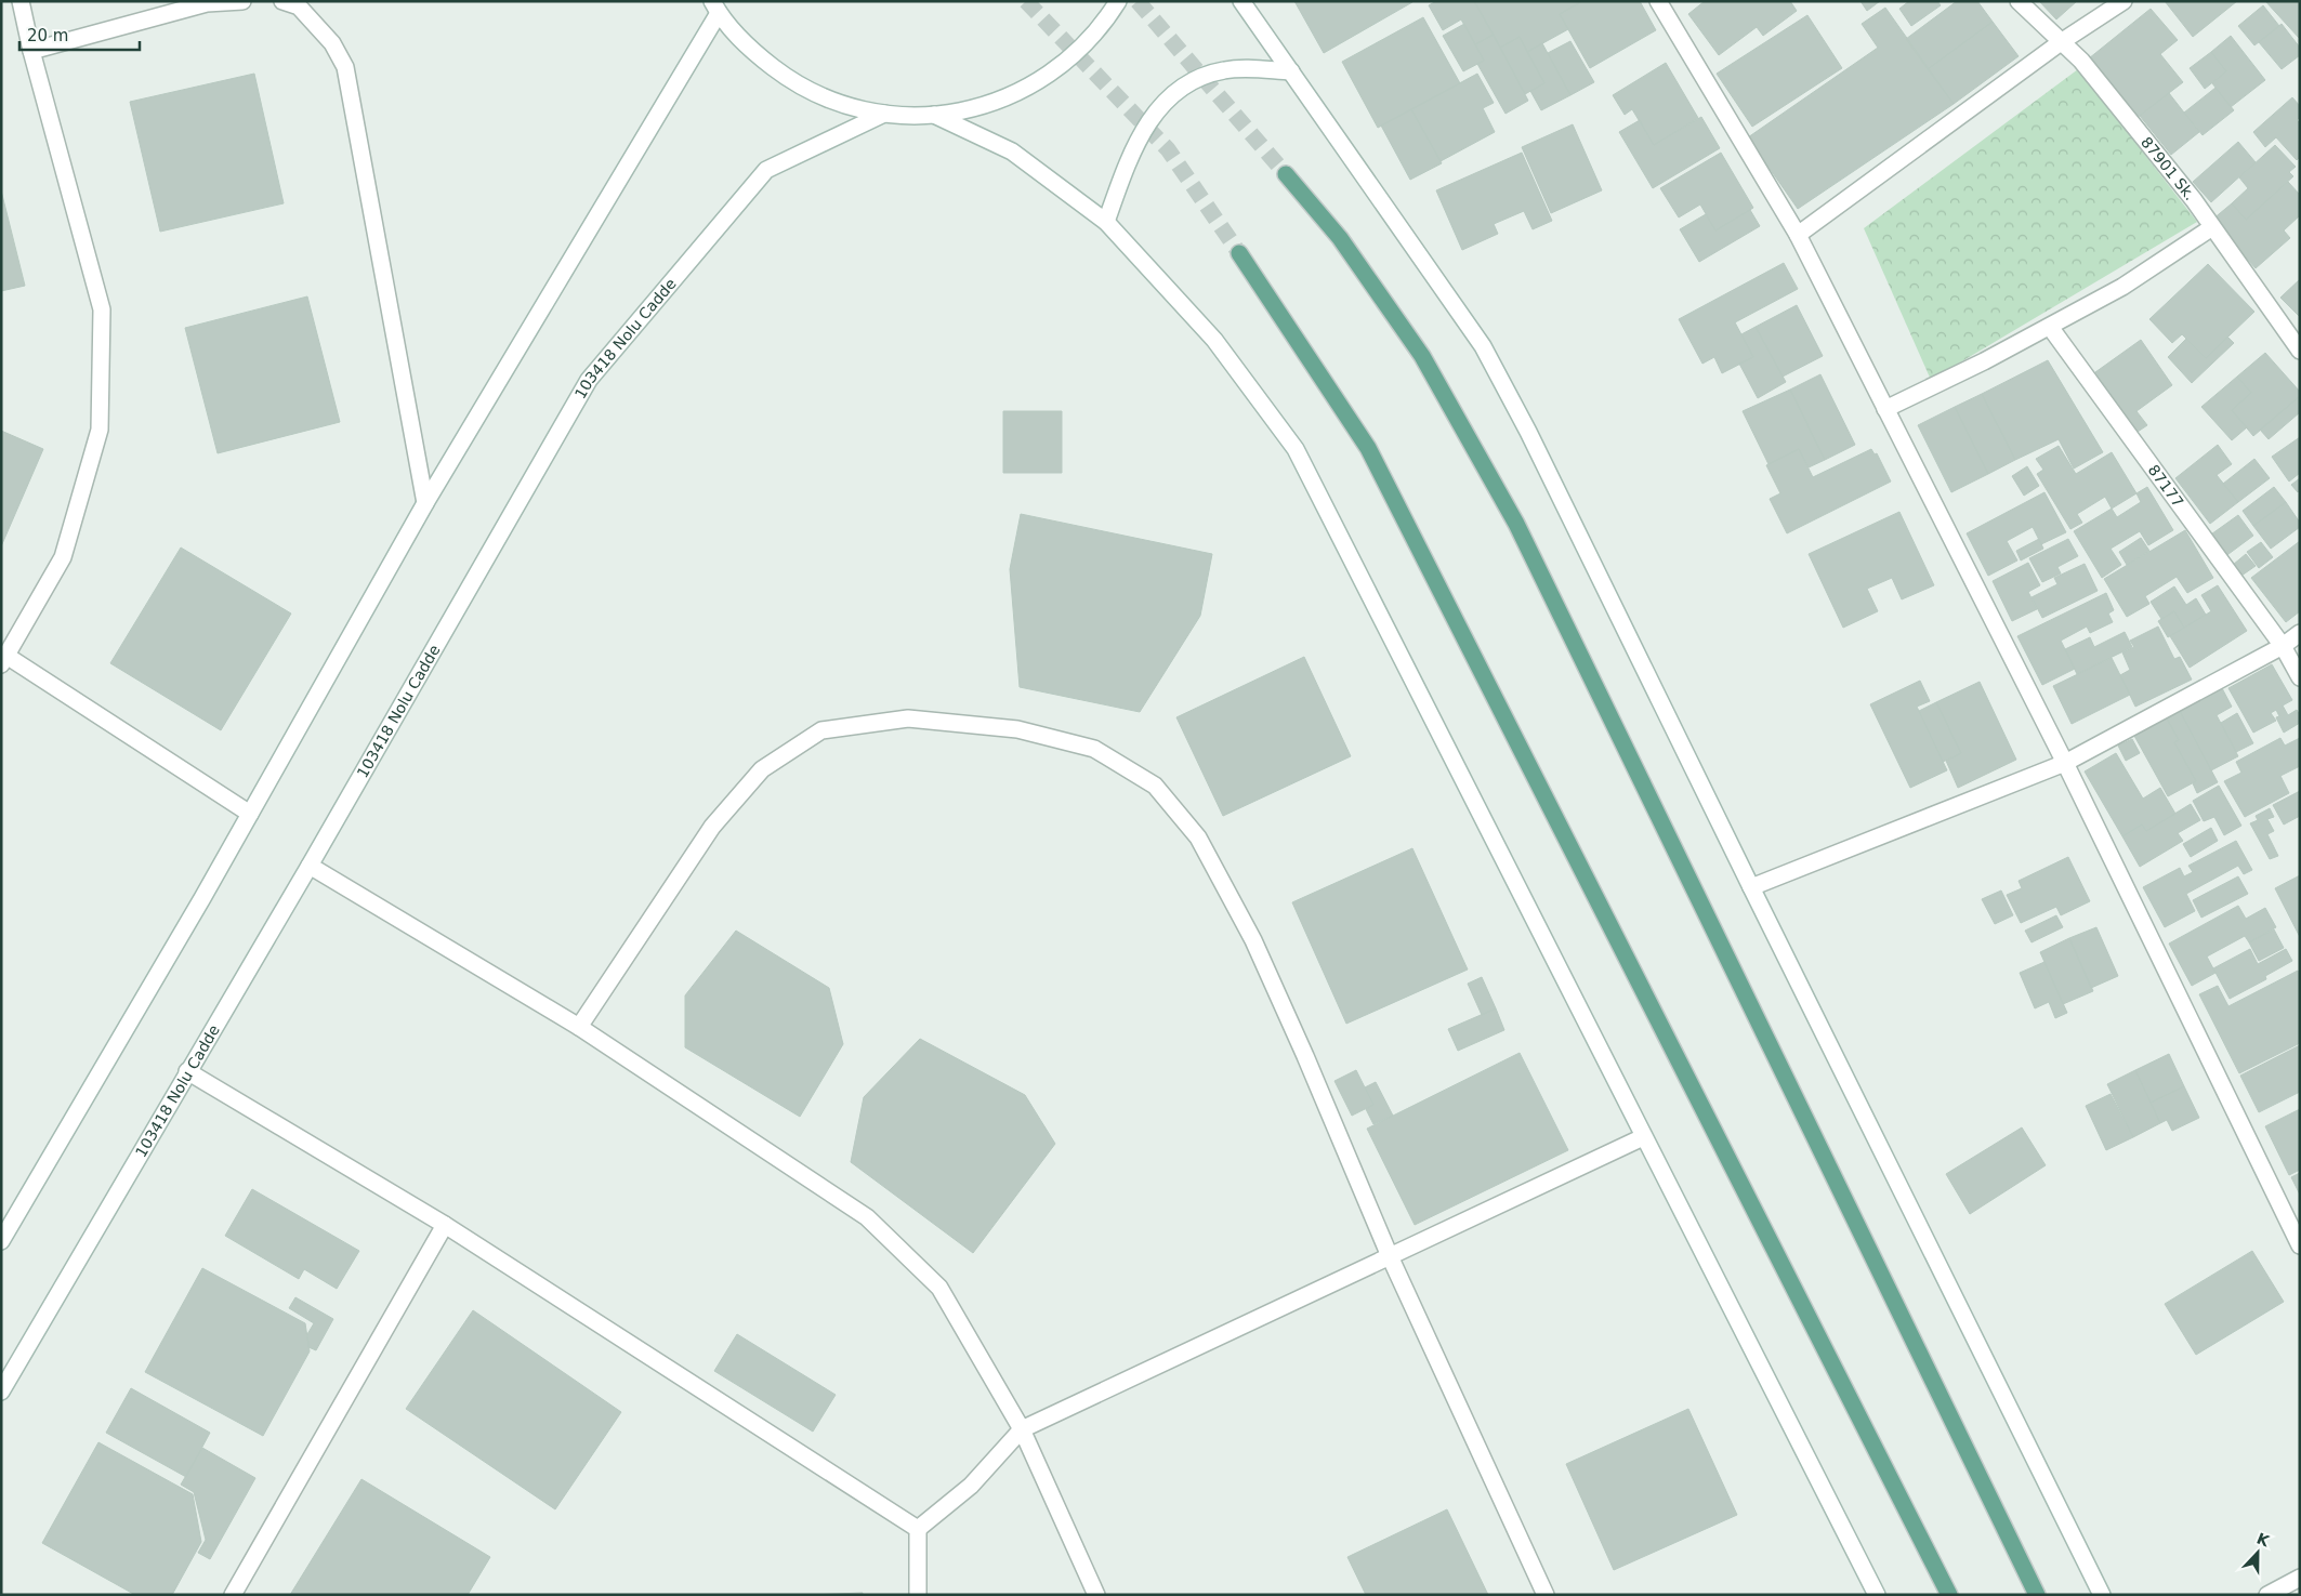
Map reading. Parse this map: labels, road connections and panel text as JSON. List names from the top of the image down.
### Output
{
  "streets": {
    "street": ["87901 Sk.", "103418 Nolu Cadde", "87177"]
  },
  "scale_bar": "20 m",
  "north": "top"
}
